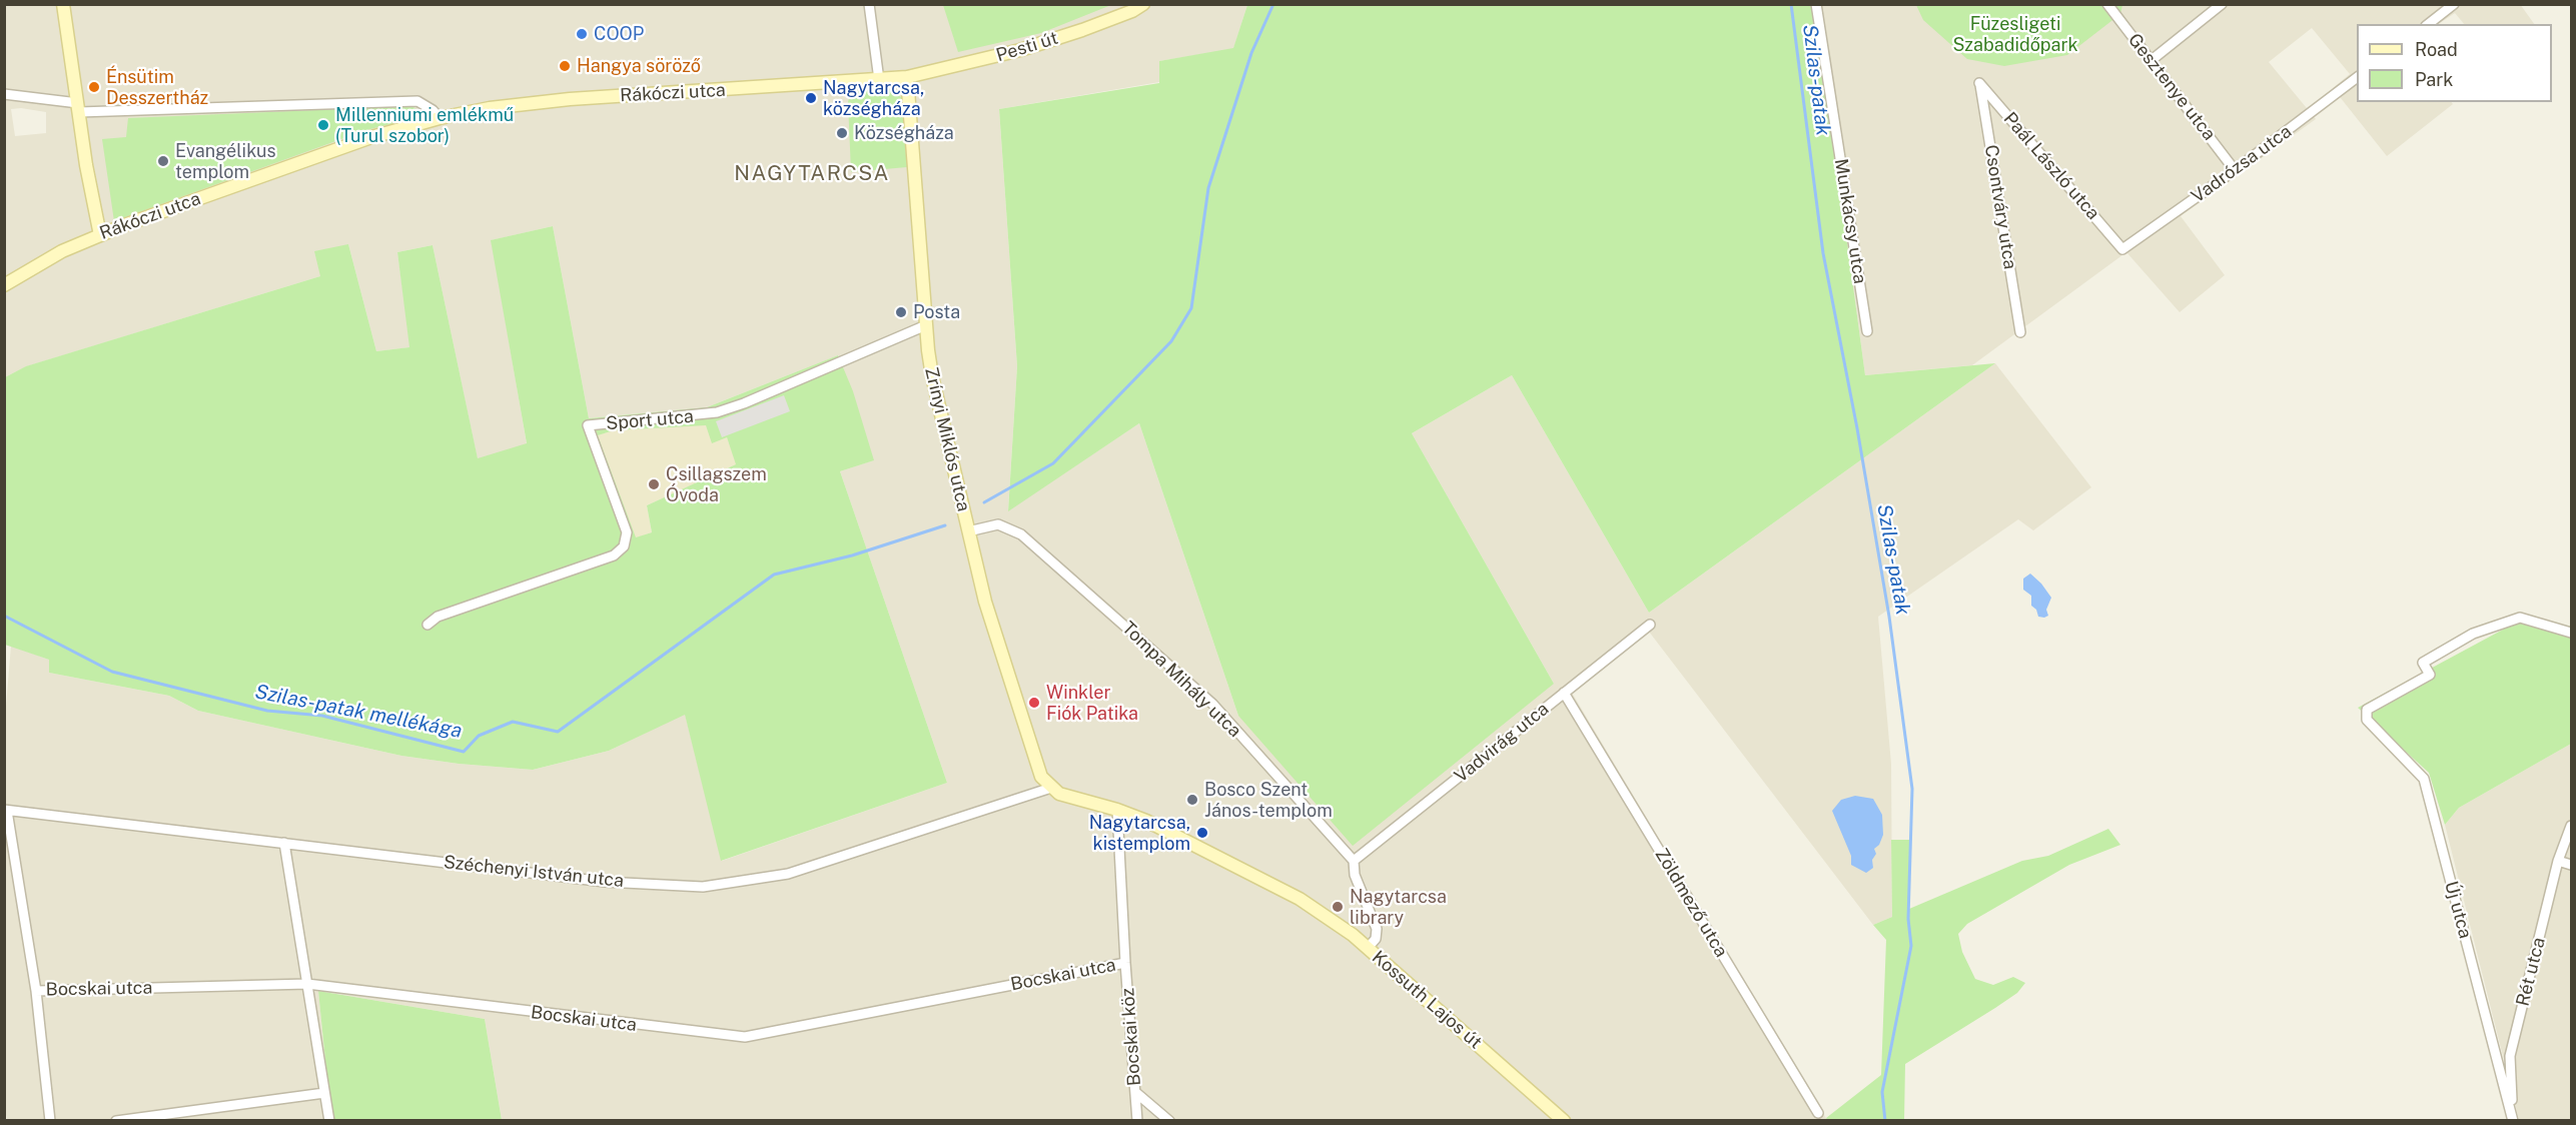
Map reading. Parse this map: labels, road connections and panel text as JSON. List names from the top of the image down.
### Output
{
  "streets": {
    "main road": [
      "Pesti út",
      "Rákóczi utca",
      "Zrínyi Miklós utca",
      "Kossuth Lajos út"
    ],
    "street": [
      "Gesztenye utca",
      "Vadrózsa utca",
      "Paál László utca",
      "Csontváry utca",
      "Munkácsy utca",
      "Sport utca",
      "Tompa Mihály utca",
      "Vadvirág utca",
      "Széchenyi István utca",
      "Zöldmező utca",
      "Új utca",
      "Rét utca",
      "Bocskai utca",
      "Bocskai köz"
    ]
  },
  "crossings": [
    ["Pesti út", "Rákóczi utca"],
    ["Pesti út", "Zrínyi Miklós utca"],
    ["Gesztenye utca", "Vadrózsa utca"],
    ["Rákóczi utca", "Zrínyi Miklós utca"],
    ["Vadrózsa utca", "Paál László utca"],
    ["Paál László utca", "Csontváry utca"],
    ["Sport utca", "Zrínyi Miklós utca"],
    ["Zrínyi Miklós utca", "Tompa Mihály utca"],
    ["Zrínyi Miklós utca", "Széchenyi István utca"],
    ["Zrínyi Miklós utca", "Kossuth Lajos út"],
    ["Tompa Mihály utca", "Vadvirág utca"],
    ["Tompa Mihály utca", "Kossuth Lajos út"],
    ["Vadvirág utca", "Zöldmező utca"],
    ["Széchenyi István utca", "Kossuth Lajos út"],
    ["Új utca", "Rét utca"],
    ["Bocskai utca", "Bocskai köz"],
    ["Kossuth Lajos út", "Bocskai köz"]
  ],
  "districts": ["NAGYTARCSA"],
  "water": ["Szilas-patak", "Szilas-patak mellékága"],
  "parks": ["Füzesligeti Szabadidőpark"],
  "places": [
    "COOP",
    "Hangya söröző",
    "Énsütim Desszertház",
    "Nagytarcsa, községháza",
    "Millenniumi emlékmű (Turul szobor)",
    "Községháza",
    "Evangélikus templom",
    "Posta",
    "Csillagszem Óvoda",
    "Winkler Fiók Patika",
    "Bosco Szent János-templom",
    "Nagytarcsa, kistemplom",
    "Nagytarcsa library"
  ],
  "legend": ["Road", "Park"]
}
